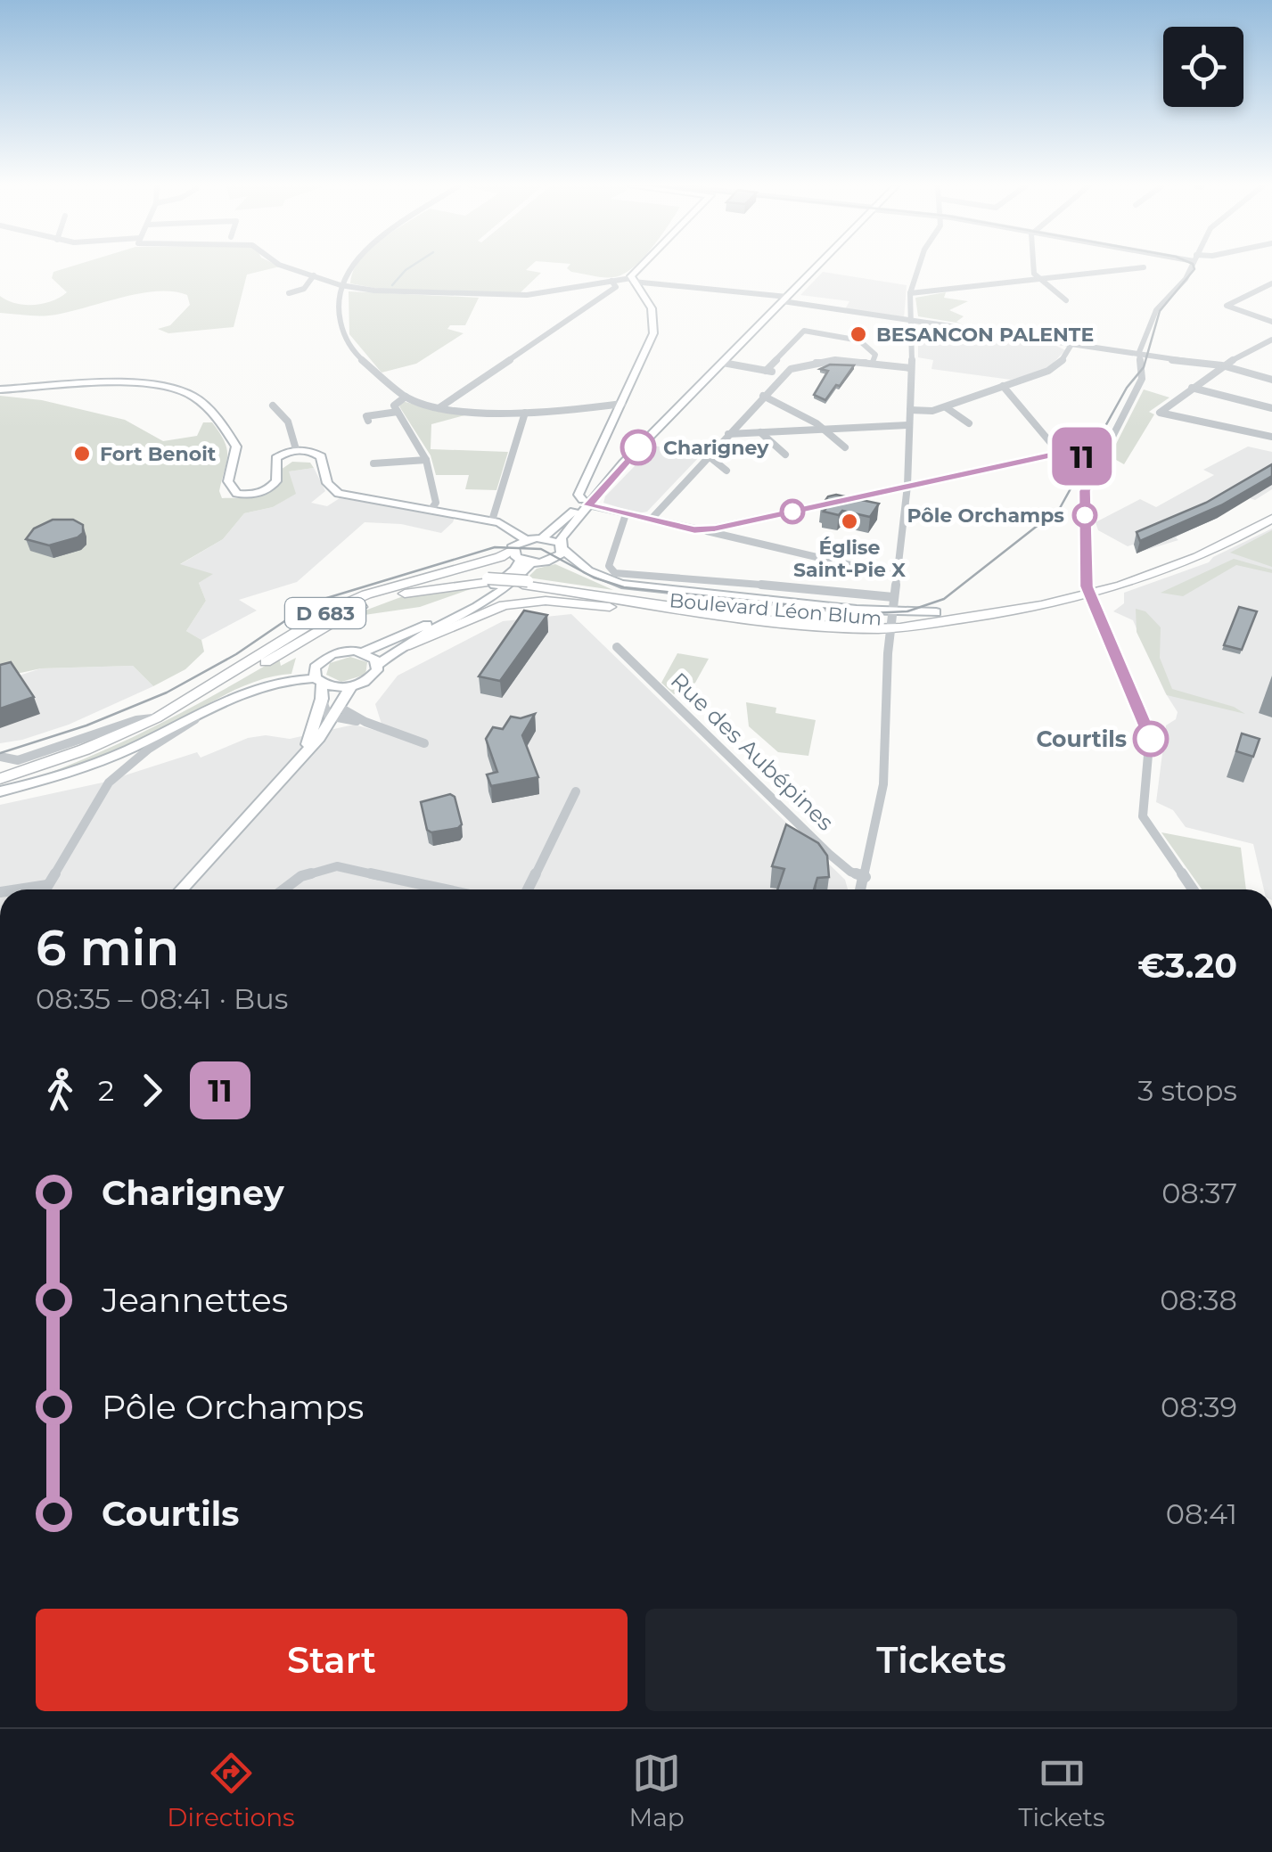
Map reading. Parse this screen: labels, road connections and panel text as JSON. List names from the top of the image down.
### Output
{
  "streets": {
    "main road": ["Boulevard Léon Blum", "D 683"],
    "street": ["Rue des Aubépines"]
  },
  "places": [
    "BESANCON PALENTE",
    "Charigney",
    "Fort Benoit",
    "Pôle Orchamps",
    "Église Saint-Pie X",
    "Courtils"
  ],
  "lines": ["bus line 11"],
  "page": {
    "on_map": "11",
    "heading": ["6 min", "08:35 – 08:41 · Bus", "€3.20"],
    "legs": ["2", "11", "3 stops"],
    "list": [
      {
        "name": "Charigney",
        "value": "08:37"
      },
      {
        "name": "Jeannettes",
        "value": "08:38"
      },
      {
        "name": "Pôle Orchamps",
        "value": "08:39"
      },
      {
        "name": "Courtils",
        "value": "08:41"
      }
    ],
    "buttons": ["Start", "Tickets"],
    "tabs": ["Directions", "Map", "Tickets"]
  }
}
